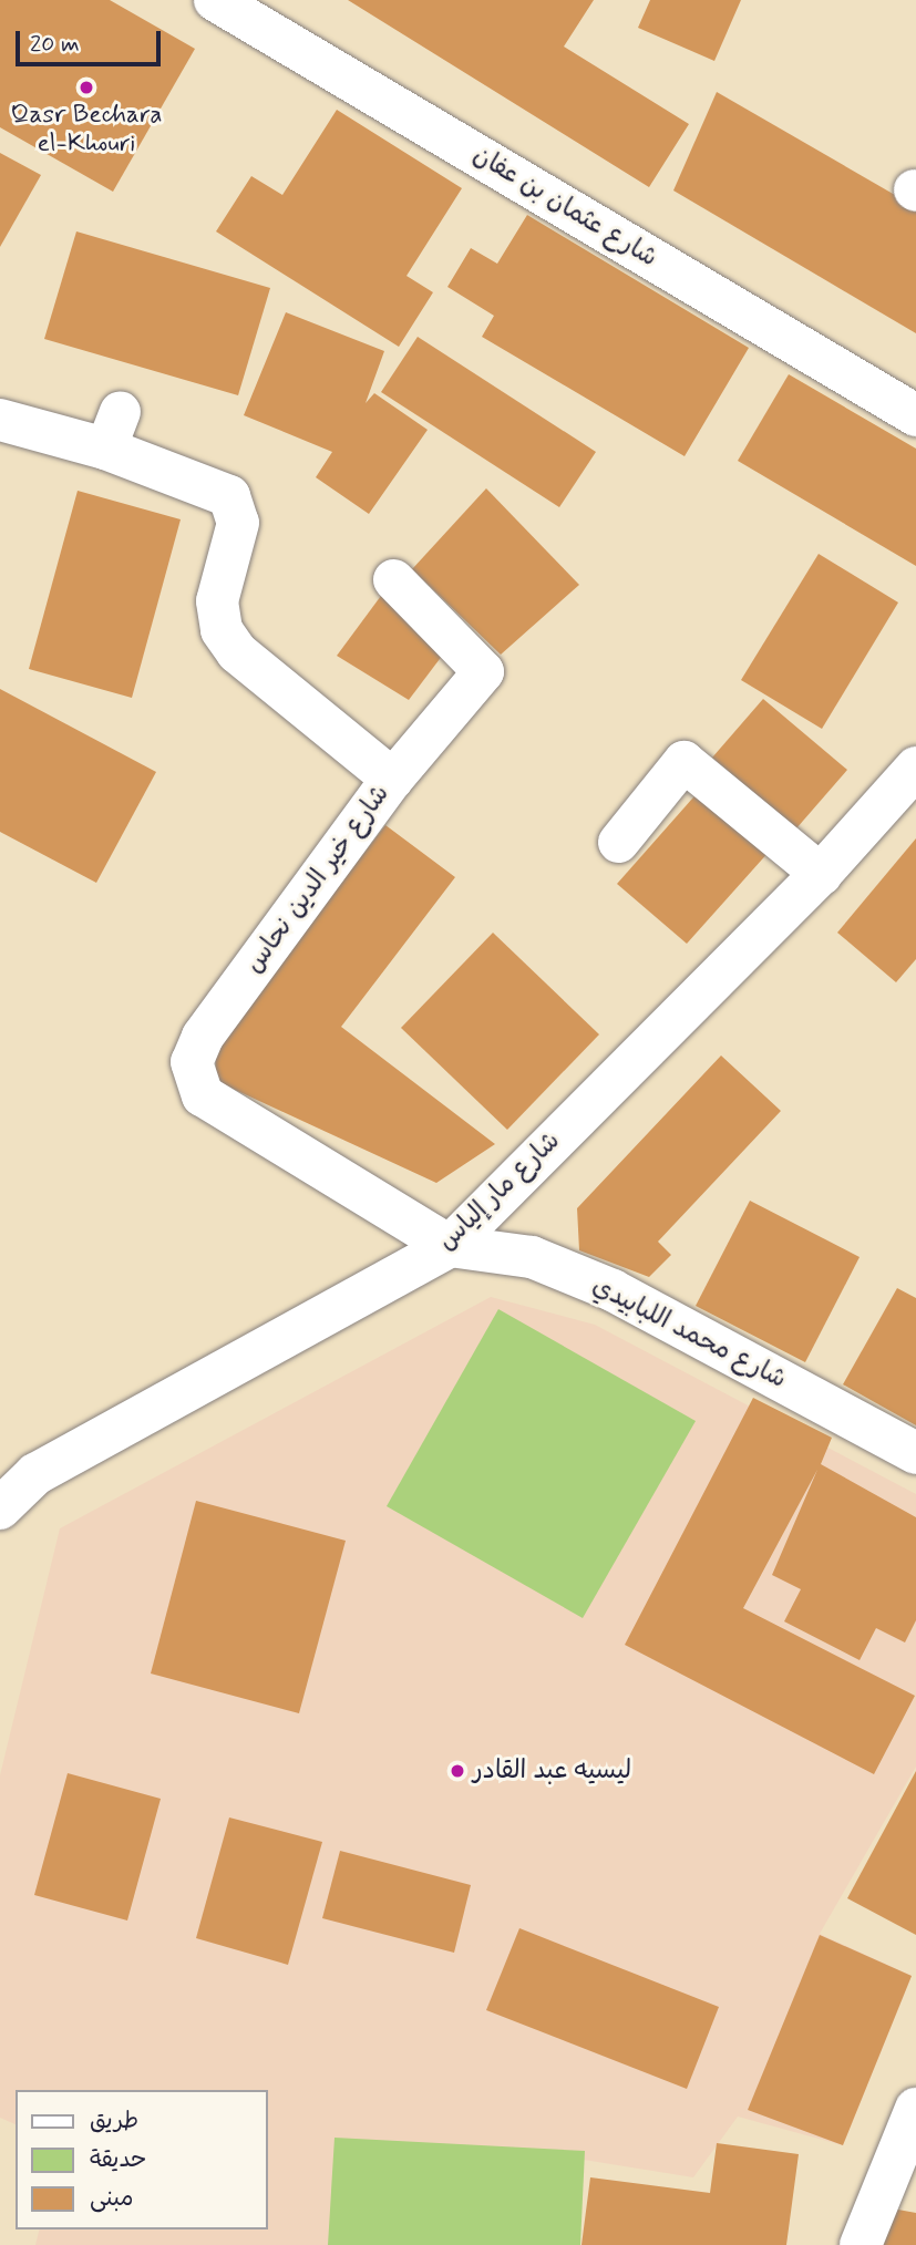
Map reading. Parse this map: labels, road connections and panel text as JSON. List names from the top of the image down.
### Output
{
  "streets": {
    "street": [
      "شارع عثمان بن عفان",
      "شارع خير الدين نحاس",
      "شارع مار إلياس",
      "شارع محمد اللبابيدي"
    ]
  },
  "crossings": [
    ["شارع خير الدين نحاس", "شارع مار إلياس"],
    ["شارع خير الدين نحاس", "شارع محمد اللبابيدي"],
    ["شارع مار إلياس", "شارع محمد اللبابيدي"]
  ],
  "places": ["Qasr Bechara el-Khouri", "لیسیه عبد القادر"],
  "legend": ["طريق", "حديقة", "مبنى"],
  "scale_bar": "20 m"
}
